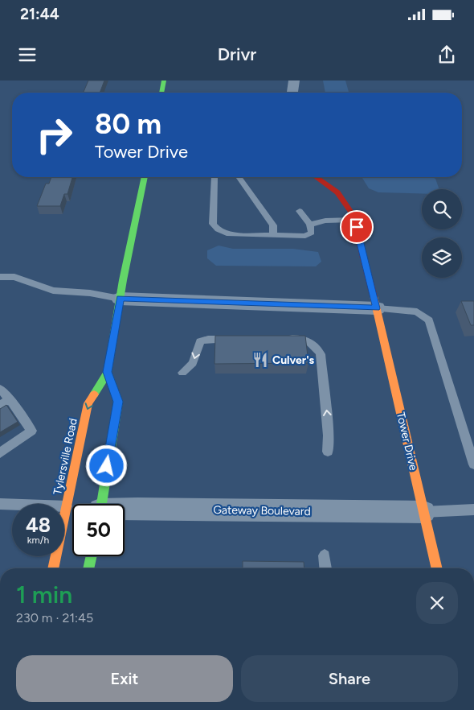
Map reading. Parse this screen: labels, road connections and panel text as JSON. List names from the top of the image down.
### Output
{
  "streets": {
    "main road": ["Tower Drive", "Tylersville Road"],
    "street": ["Gateway Boulevard"]
  },
  "crossings": [
    ["Tower Drive", "Gateway Boulevard"]
  ],
  "places": {
    "restaurant": ["Culver's"]
  },
  "page": {
    "status": "21:44",
    "header": "Drivr",
    "turn": ["80 m", "Tower Drive"],
    "speed": "48 km/h",
    "limit": "50",
    "heading": ["1 min", "230 m · 21:45"],
    "buttons": ["Exit", "Share"]
  }
}
